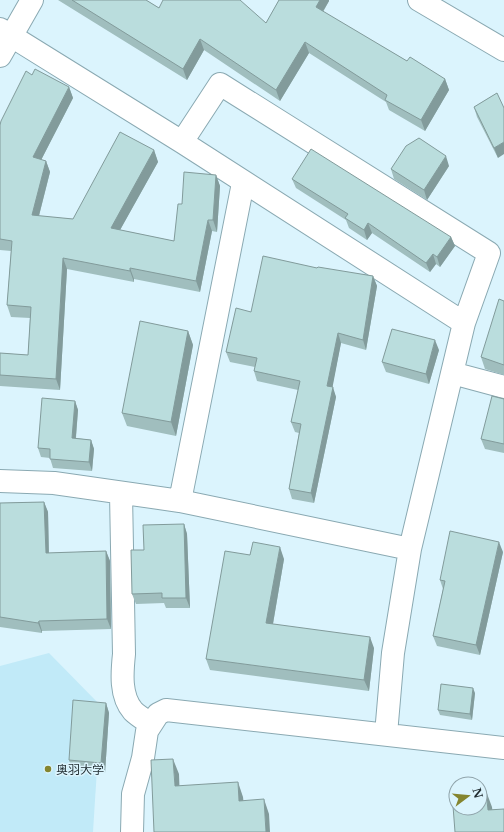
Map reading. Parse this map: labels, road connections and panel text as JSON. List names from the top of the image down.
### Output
{
  "places": ["奥羽大学"],
  "north": "right"
}
